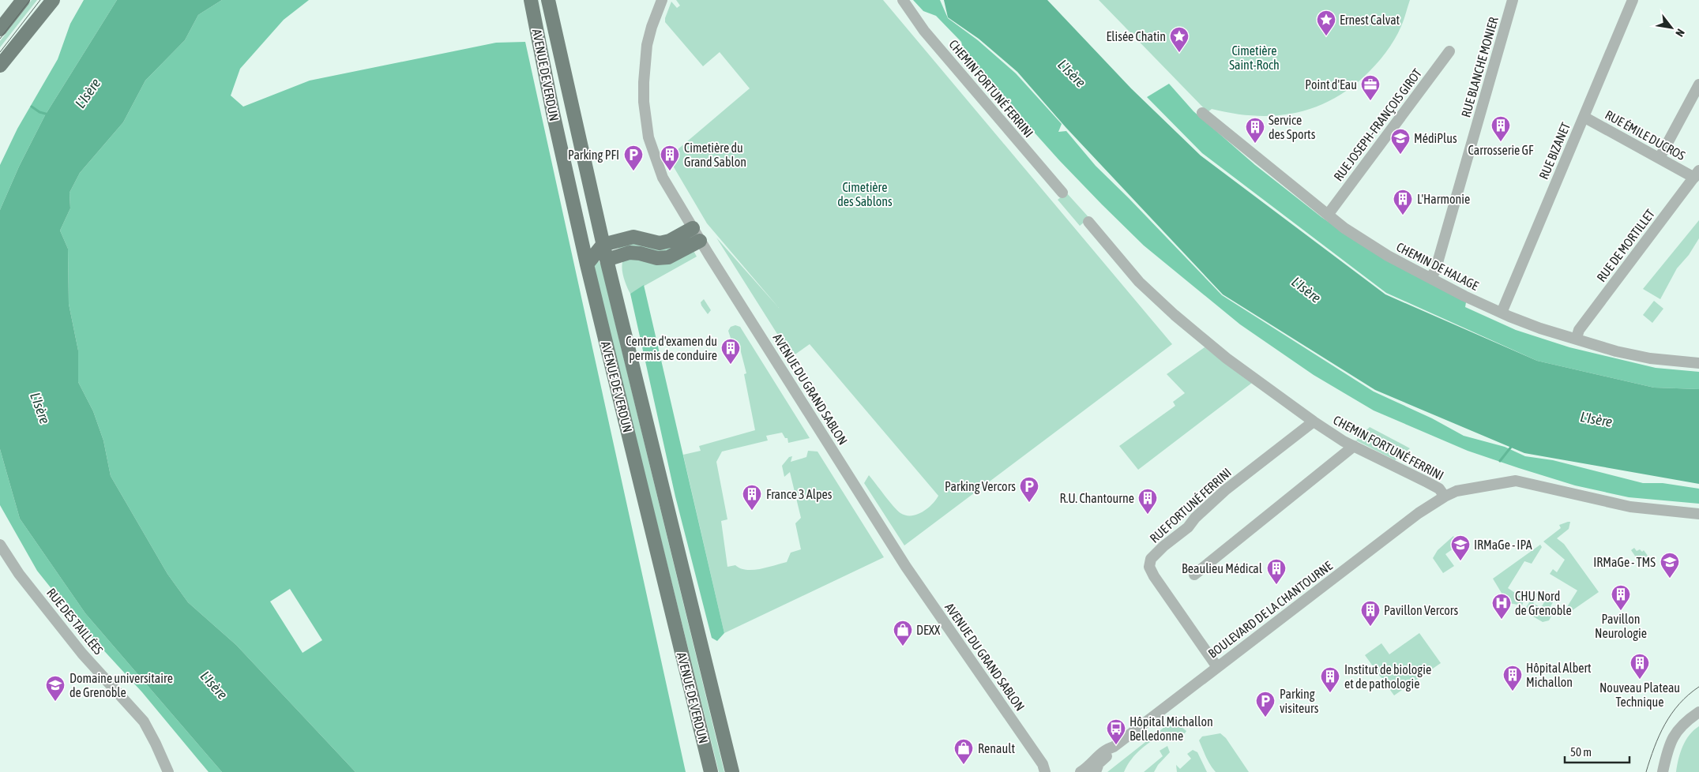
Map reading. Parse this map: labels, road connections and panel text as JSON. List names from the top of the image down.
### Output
{
  "streets": {
    "main road": ["AVENUE DE VERDUN"],
    "street": [
      "RUE BLANCHE MONIER",
      "CHEMIN FORTUNÉ FERRINI",
      "RUE JOSEPH-FRANÇOIS GIROT",
      "RUE ÉMILE DUCROS",
      "RUE BIZANET",
      "RUE DE MORTILLET",
      "CHEMIN DE HALAGE",
      "AVENUE DU GRAND SABLON",
      "RUE FORTUNÉ FERRINI",
      "BOULEVARD DE LA CHANTOURNE",
      "RUE DES TAILLÉES"
    ]
  },
  "crossings": [
    ["RUE BLANCHE MONIER", "CHEMIN DE HALAGE"],
    ["CHEMIN FORTUNÉ FERRINI", "RUE FORTUNÉ FERRINI"],
    ["CHEMIN FORTUNÉ FERRINI", "BOULEVARD DE LA CHANTOURNE"],
    ["RUE JOSEPH-FRANÇOIS GIROT", "CHEMIN DE HALAGE"],
    ["RUE ÉMILE DUCROS", "RUE BIZANET"],
    ["RUE ÉMILE DUCROS", "RUE DE MORTILLET"],
    ["RUE BIZANET", "CHEMIN DE HALAGE"],
    ["RUE DE MORTILLET", "CHEMIN DE HALAGE"],
    ["RUE FORTUNÉ FERRINI", "BOULEVARD DE LA CHANTOURNE"]
  ],
  "water": ["L'Isère"],
  "parks": ["Cimetière Saint-Roch", "Cimetière des Sablons"],
  "places": {
    "place": ["Ernest Calvat", "Elisée Chatin"],
    "office": ["Point d'Eau"],
    "building": [
      "Carrosserie GF",
      "Service des Sports",
      "Cimetière du Grand Sablon",
      "L'Harmonie",
      "Centre d'examen du permis de conduire",
      "France 3 Alpes",
      "R.U. Chantourne",
      "Beaulieu Médical",
      "Pavillon Neurologie",
      "Pavillon Vercors",
      "Nouveau Plateau Technique",
      "Hôpital Albert Michallon",
      "Institut de biologie et de pathologie"
    ],
    "school or university": [
      "MédiPlus",
      "IRMaGe - IPA",
      "IRMaGe - TMS",
      "Domaine universitaire de Grenoble"
    ],
    "parking": ["Parking PFI", "Parking Vercors", "Parking visiteurs"],
    "hospital": ["CHU Nord de Grenoble"],
    "shop": ["DEXX", "Renault"],
    "bus stop": ["Hôpital Michallon Belledonne"]
  },
  "scale_bar": "50 m",
  "north": "bottom right"
}
